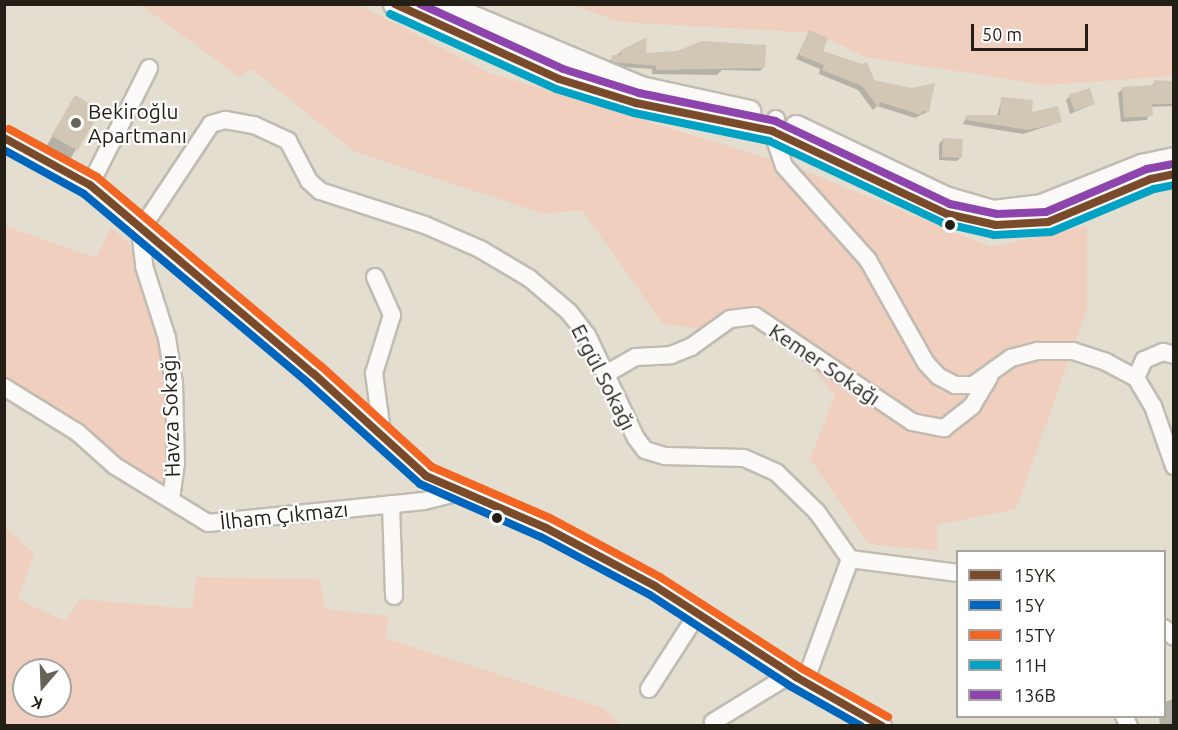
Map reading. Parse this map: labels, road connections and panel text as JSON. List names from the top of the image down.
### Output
{
  "streets": {
    "street": [
      "Kemer Sokağı",
      "Ergül Sokağı",
      "Havza Sokağı",
      "İlham Çıkmazı"
    ]
  },
  "crossings": [
    ["Kemer Sokağı", "Ergül Sokağı"],
    ["Ergül Sokağı", "Havza Sokağı"],
    ["Havza Sokağı", "İlham Çıkmazı"]
  ],
  "places": ["Bekiroğlu Apartmanı"],
  "lines": [
    "transit line 15YK",
    "transit line 136B",
    "transit line 11H",
    "transit line 15TY",
    "transit line 15Y"
  ],
  "legend": [
    "15YK",
    "15Y",
    "15TY",
    "11H",
    "136B"
  ],
  "scale_bar": "50 m",
  "north": "bottom"
}
